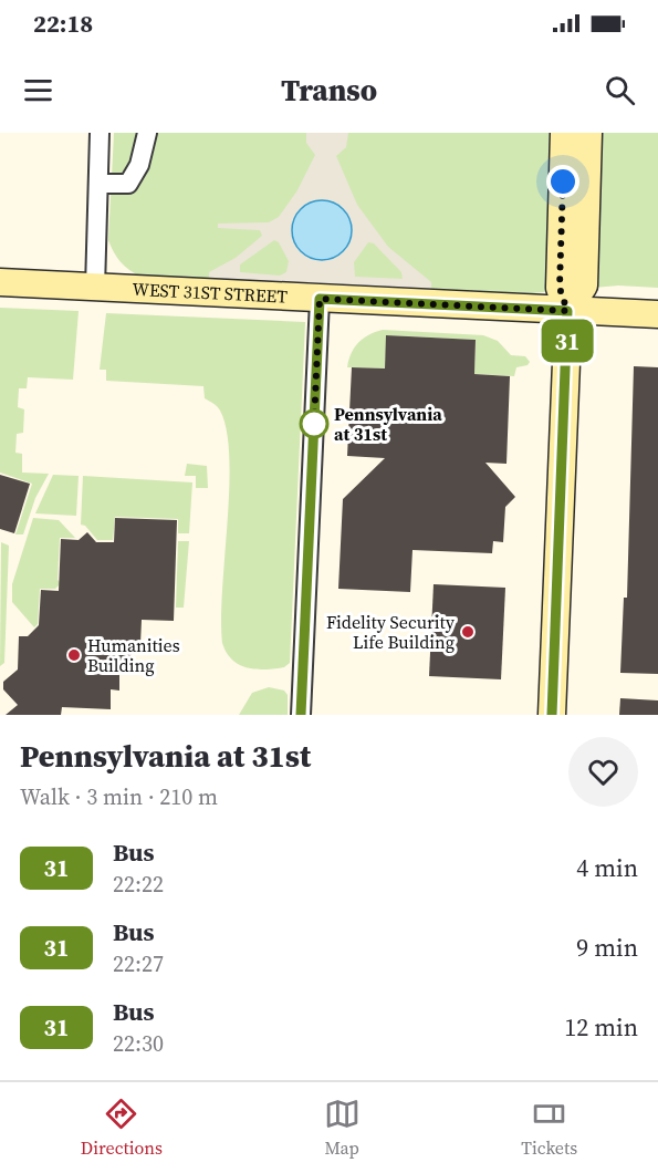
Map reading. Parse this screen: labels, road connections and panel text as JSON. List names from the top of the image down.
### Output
{
  "streets": {
    "main road": ["WEST 31ST STREET"]
  },
  "places": ["Pennsylvania at 31st", "Fidelity Security Life Building", "Humanities Building"],
  "lines": ["bus line 31"],
  "page": {
    "status": "22:18",
    "header": "Transo",
    "on_map": "31",
    "heading": ["Pennsylvania at 31st", "Walk · 3 min · 210 m"],
    "list": [
      {
        "mark": "31",
        "name": "Bus",
        "note": "22:22",
        "value": "4 min"
      },
      {
        "mark": "31",
        "name": "Bus",
        "note": "22:27",
        "value": "9 min"
      },
      {
        "mark": "31",
        "name": "Bus",
        "note": "22:30",
        "value": "12 min"
      }
    ],
    "tabs": ["Directions", "Map", "Tickets"]
  }
}
